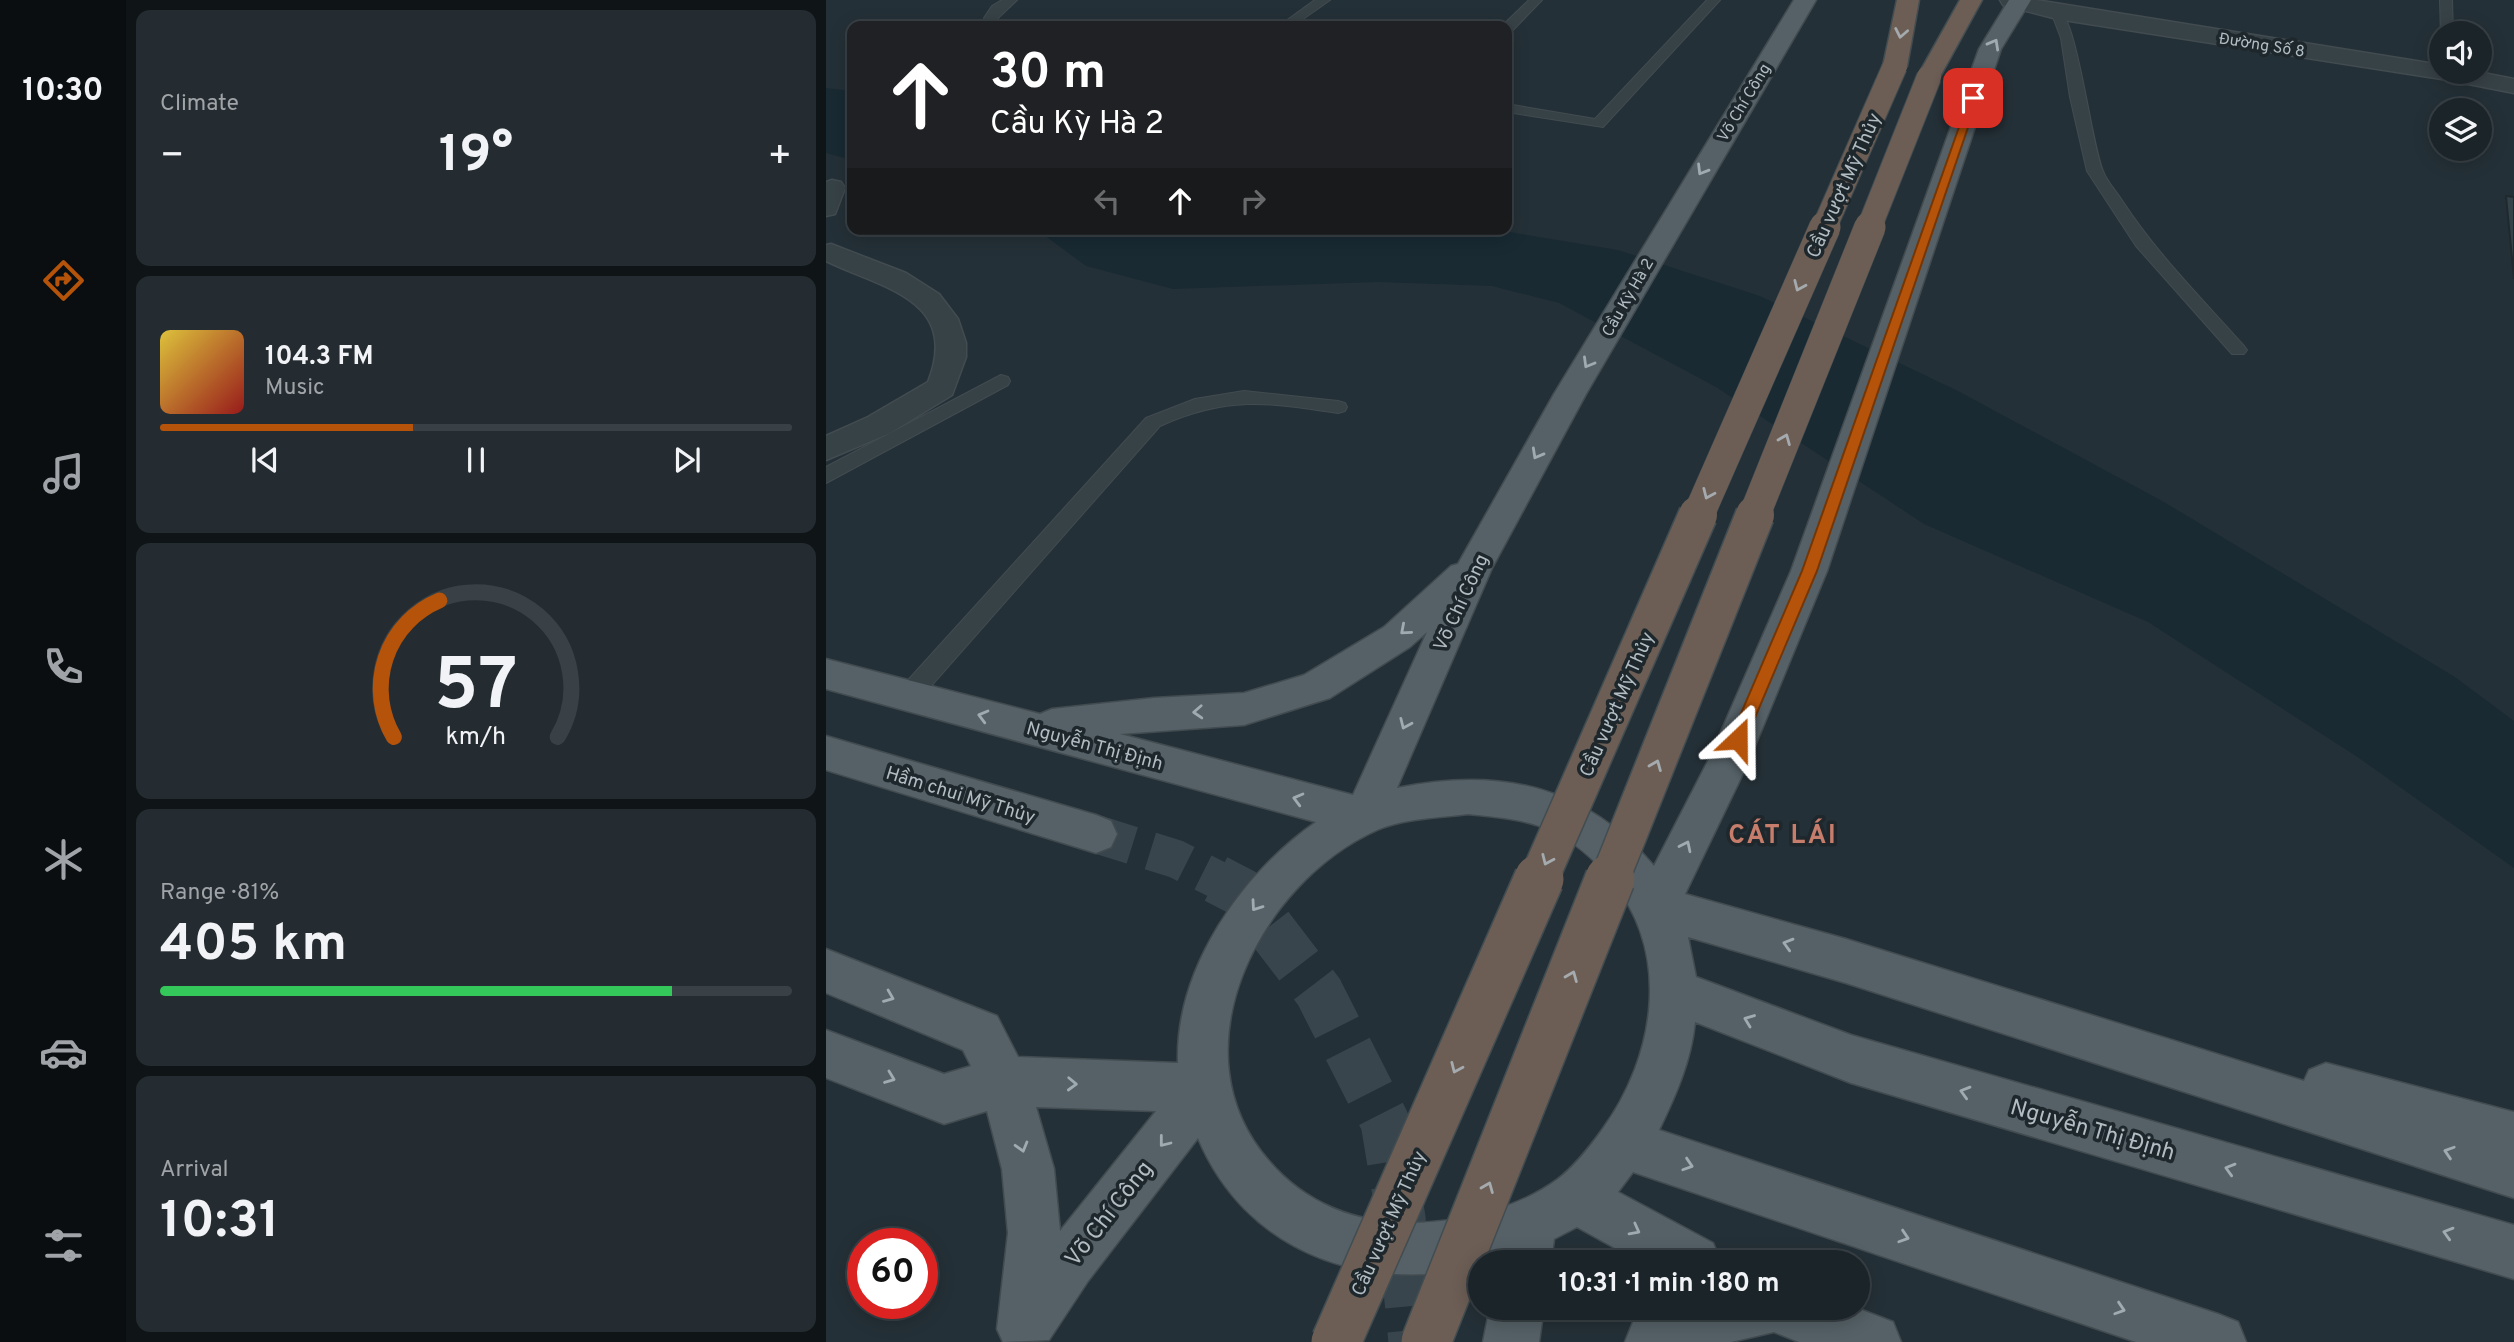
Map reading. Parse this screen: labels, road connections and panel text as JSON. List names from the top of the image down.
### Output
{
  "streets": {
    "highway": ["Cầu vượt Mỹ Thủy"],
    "main road": [
      "Võ Chí Công",
      "Cầu Kỳ Hà 2",
      "Nguyễn Thị Định",
      "Hầm chui Mỹ Thủy"
    ],
    "street": ["Đường Số 8"]
  },
  "crossings": [
    ["Võ Chí Công", "Cầu Kỳ Hà 2"],
    ["Võ Chí Công", "Nguyễn Thị Định"]
  ],
  "districts": ["CÁT LÁI"],
  "page": {
    "tabs": "10:30",
    "tile": [
      "Climate",
      ["Range · 81%", "405 km"],
      ["Arrival", "10:31"]
    ],
    "turn": ["30 m", "Cầu Kỳ Hà 2"],
    "heat": ["−", "19°", "+"],
    "song": ["104.3 FM", "Music"],
    "limit": "60",
    "trip": "10:31 · 1 min · 180 m",
    "gauge": ["57", "km/h"]
  }
}
